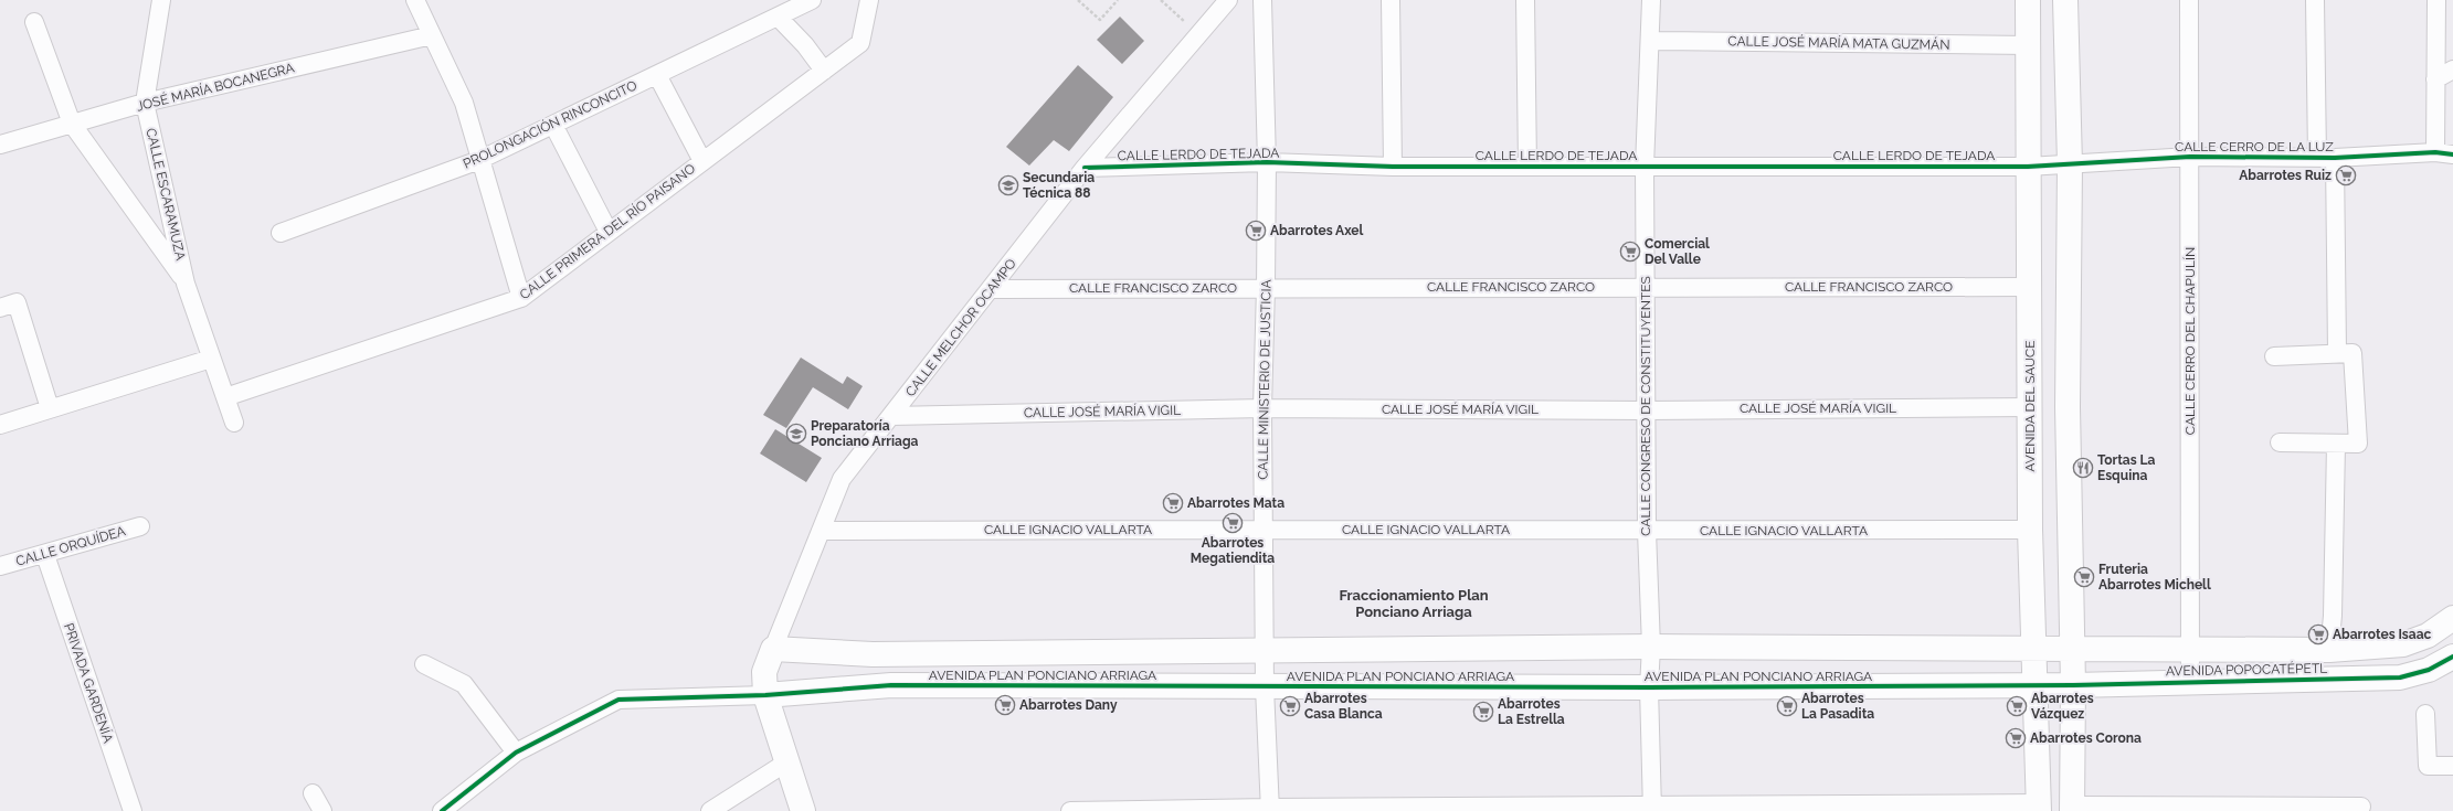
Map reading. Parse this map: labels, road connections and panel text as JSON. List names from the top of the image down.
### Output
{
  "streets": {
    "street": [
      "CALLE JOSÉ MARÍA MATA GUZMÁN",
      "JOSÉ MARÍA BOCANEGRA",
      "PROLONGACIÓN RINCONCITO",
      "CALLE CERRO DE LA LUZ",
      "CALLE LERDO DE TEJADA",
      "CALLE ESCARAMUZA",
      "CALLE PRIMERA DEL RÍO PAISANO",
      "CALLE FRANCISCO ZARCO",
      "CALLE MELCHOR OCAMPO",
      "CALLE CERRO DEL CHAPULÍN",
      "CALLE MINISTERIO DE JUSTICIA",
      "CALLE CONGRESO DE CONSTITUYENTES",
      "AVENIDA DEL SAUCE",
      "CALLE JOSÉ MARÍA VIGIL",
      "CALLE IGNACIO VALLARTA",
      "CALLE ORQUÍDEA",
      "AVENIDA POPOCATÉPETL",
      "AVENIDA PLAN PONCIANO ARRIAGA",
      "PRIVADA GARDENÍA"
    ]
  },
  "crossings": [
    ["CALLE JOSÉ MARÍA MATA GUZMÁN", "CALLE CONGRESO DE CONSTITUYENTES"],
    ["CALLE JOSÉ MARÍA MATA GUZMÁN", "AVENIDA DEL SAUCE"],
    ["JOSÉ MARÍA BOCANEGRA", "CALLE ESCARAMUZA"],
    ["CALLE CERRO DE LA LUZ", "CALLE LERDO DE TEJADA"],
    ["CALLE CERRO DE LA LUZ", "CALLE CERRO DEL CHAPULÍN"],
    ["CALLE CERRO DE LA LUZ", "AVENIDA DEL SAUCE"],
    ["CALLE LERDO DE TEJADA", "CALLE MELCHOR OCAMPO"],
    ["CALLE LERDO DE TEJADA", "CALLE MINISTERIO DE JUSTICIA"],
    ["CALLE LERDO DE TEJADA", "CALLE CONGRESO DE CONSTITUYENTES"],
    ["CALLE LERDO DE TEJADA", "AVENIDA DEL SAUCE"],
    ["CALLE ESCARAMUZA", "CALLE PRIMERA DEL RÍO PAISANO"],
    ["CALLE FRANCISCO ZARCO", "CALLE MELCHOR OCAMPO"],
    ["CALLE FRANCISCO ZARCO", "CALLE MINISTERIO DE JUSTICIA"],
    ["CALLE FRANCISCO ZARCO", "CALLE CONGRESO DE CONSTITUYENTES"],
    ["CALLE FRANCISCO ZARCO", "AVENIDA DEL SAUCE"],
    ["CALLE MELCHOR OCAMPO", "CALLE JOSÉ MARÍA VIGIL"],
    ["CALLE MELCHOR OCAMPO", "CALLE IGNACIO VALLARTA"],
    ["CALLE MELCHOR OCAMPO", "AVENIDA PLAN PONCIANO ARRIAGA"],
    ["CALLE CERRO DEL CHAPULÍN", "AVENIDA POPOCATÉPETL"],
    ["CALLE MINISTERIO DE JUSTICIA", "CALLE JOSÉ MARÍA VIGIL"],
    ["CALLE MINISTERIO DE JUSTICIA", "CALLE IGNACIO VALLARTA"],
    ["CALLE MINISTERIO DE JUSTICIA", "AVENIDA PLAN PONCIANO ARRIAGA"],
    ["CALLE CONGRESO DE CONSTITUYENTES", "CALLE JOSÉ MARÍA VIGIL"],
    ["CALLE CONGRESO DE CONSTITUYENTES", "CALLE IGNACIO VALLARTA"],
    ["CALLE CONGRESO DE CONSTITUYENTES", "AVENIDA PLAN PONCIANO ARRIAGA"],
    ["AVENIDA DEL SAUCE", "CALLE JOSÉ MARÍA VIGIL"],
    ["AVENIDA DEL SAUCE", "CALLE IGNACIO VALLARTA"],
    ["AVENIDA DEL SAUCE", "AVENIDA POPOCATÉPETL"],
    ["AVENIDA DEL SAUCE", "AVENIDA PLAN PONCIANO ARRIAGA"],
    ["CALLE ORQUÍDEA", "PRIVADA GARDENÍA"],
    ["AVENIDA POPOCATÉPETL", "AVENIDA PLAN PONCIANO ARRIAGA"]
  ],
  "districts": ["Fraccionamiento Plan Ponciano Arriaga"],
  "places": {
    "supermarket": [
      "Abarrotes Ruiz",
      "Abarrotes Axel",
      "Comercial Del Valle",
      "Abarrotes Mata",
      "Abarrotes Megatiendita",
      "Fruteria Abarrotes Michell",
      "Abarrotes Isaac",
      "Abarrotes Dany",
      "Abarrotes Casa Blanca",
      "Abarrotes La Pasadita",
      "Abarrotes Vázquez",
      "Abarrotes La Estrella",
      "Abarrotes Corona"
    ],
    "school or university": ["Secundaria Técnica 88", "Preparatoría Ponciano Arriaga"],
    "restaurant": ["Tortas La Esquina"]
  }
}
